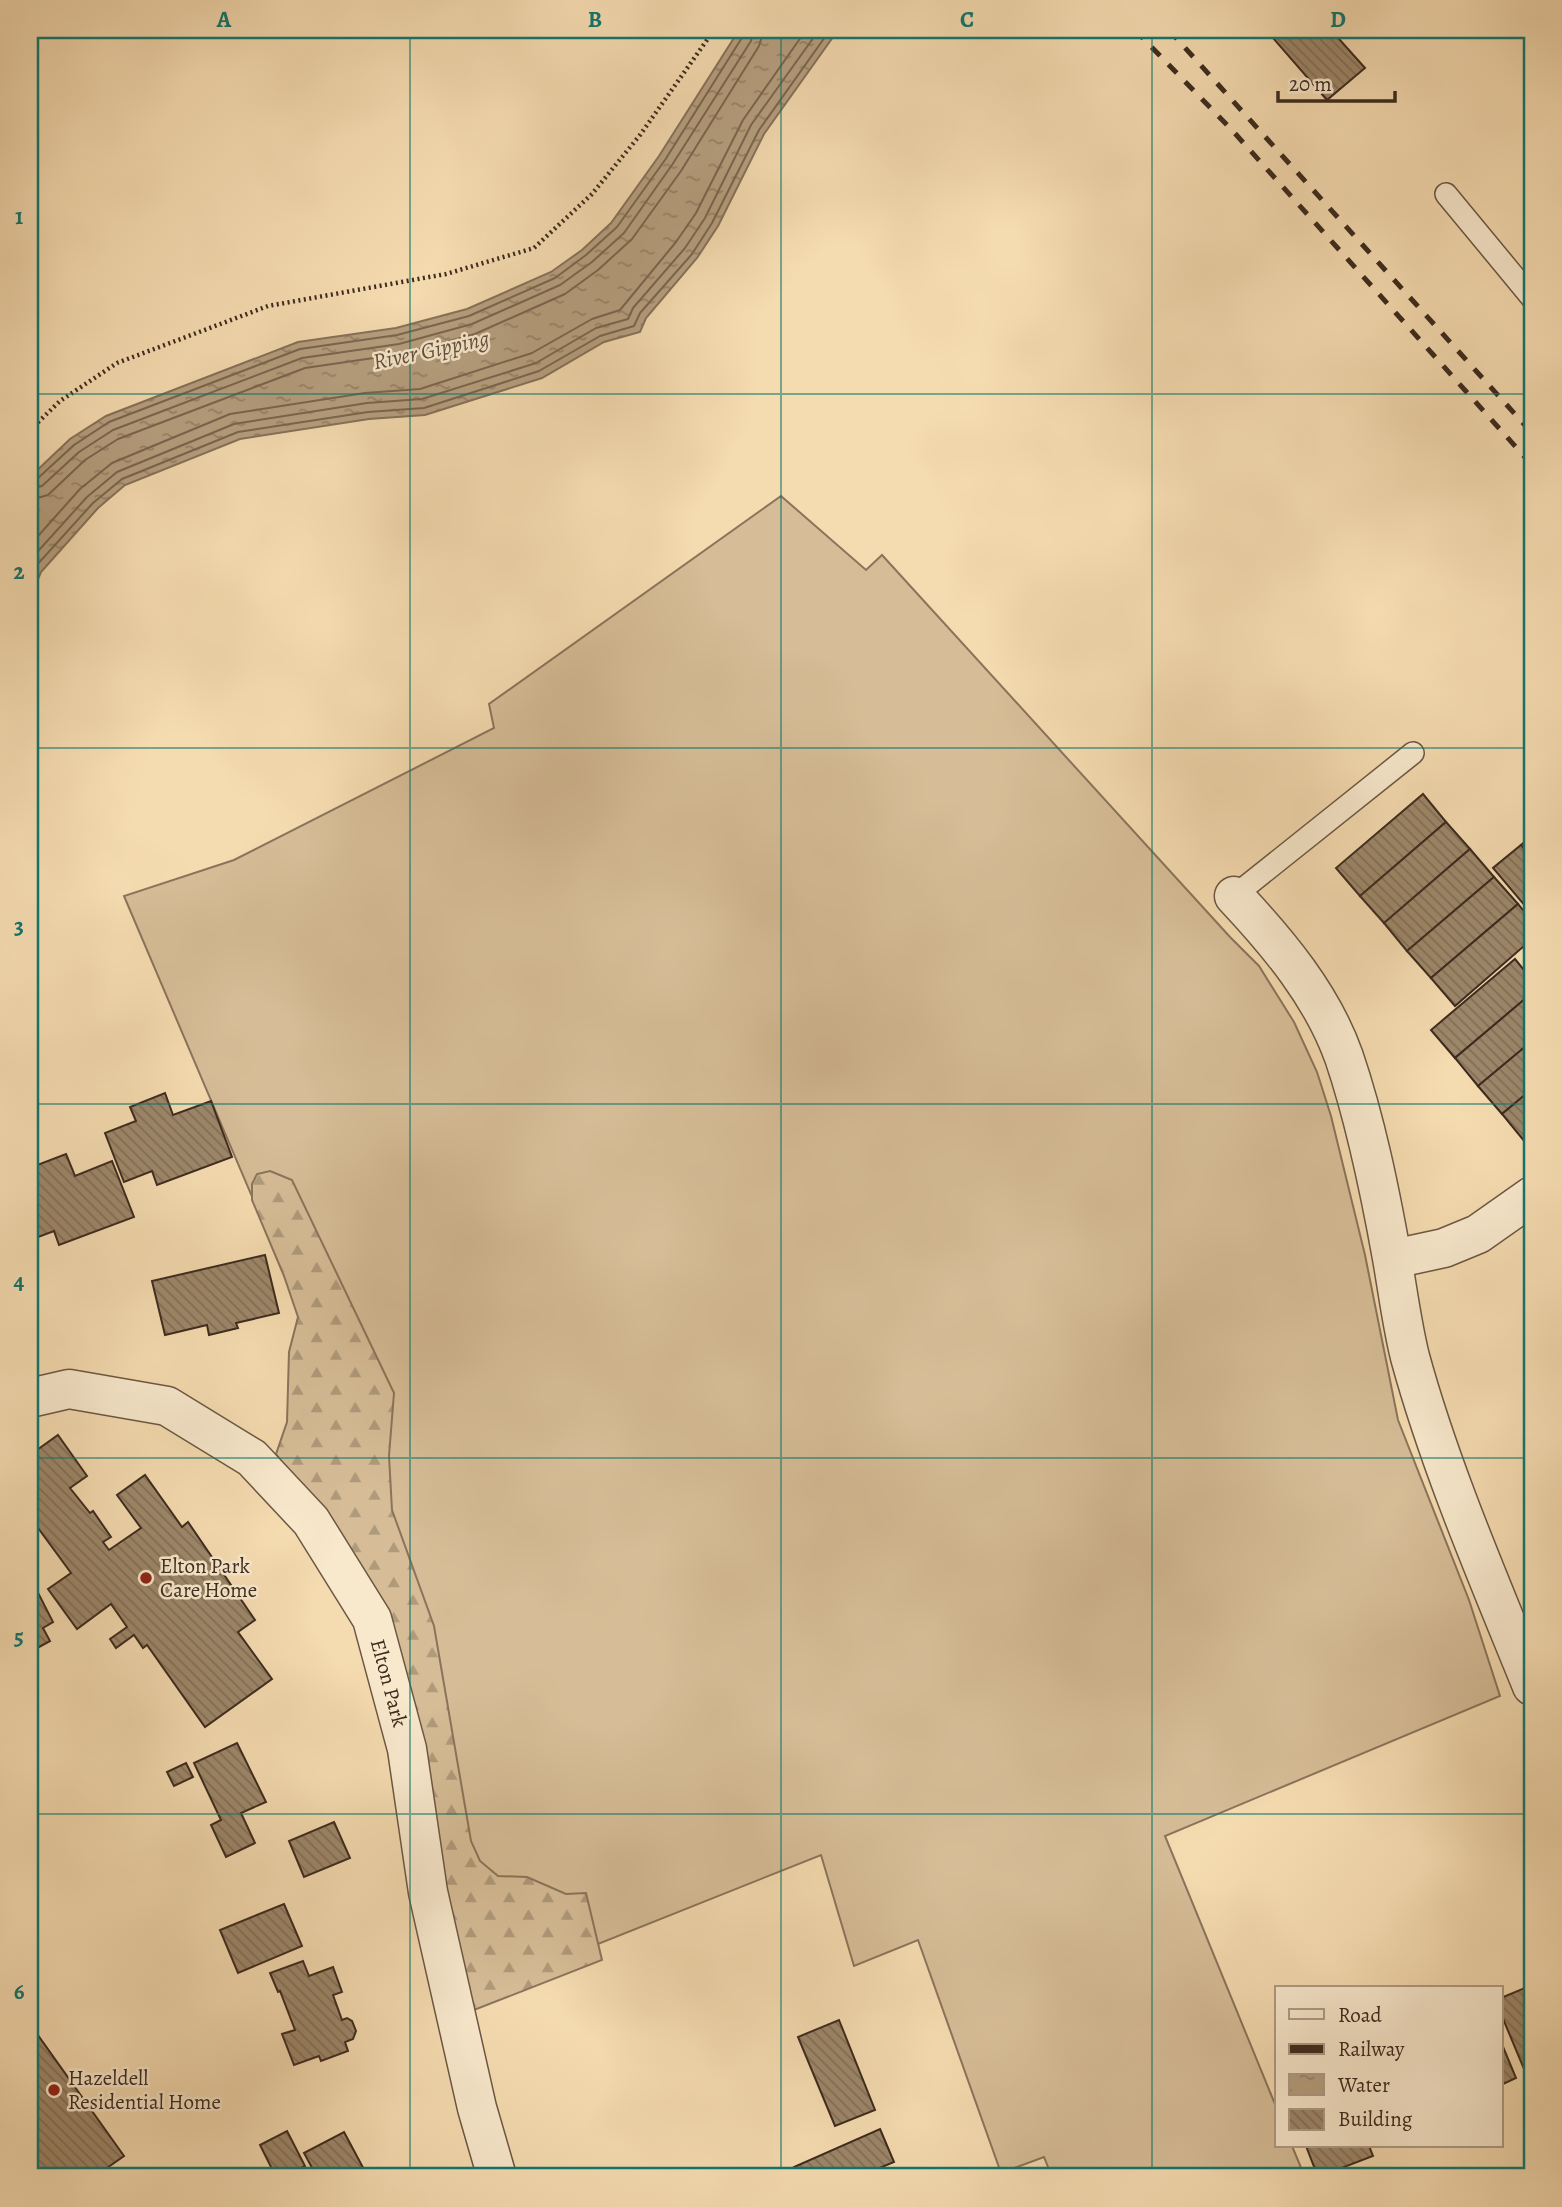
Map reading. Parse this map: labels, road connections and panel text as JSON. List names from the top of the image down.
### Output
{
  "streets": {
    "street": ["Elton Park"]
  },
  "water": ["River Gipping"],
  "places": ["Elton Park Care Home", "Hazeldell Residential Home"],
  "legend": [
    "Road",
    "Railway",
    "Water",
    "Building"
  ],
  "scale_bar": "20 m",
  "grid": {
    "columns": [
      "A",
      "B",
      "C",
      "D"
    ],
    "rows": [
      "1",
      "2",
      "3",
      "4",
      "5",
      "6"
    ]
  }
}
